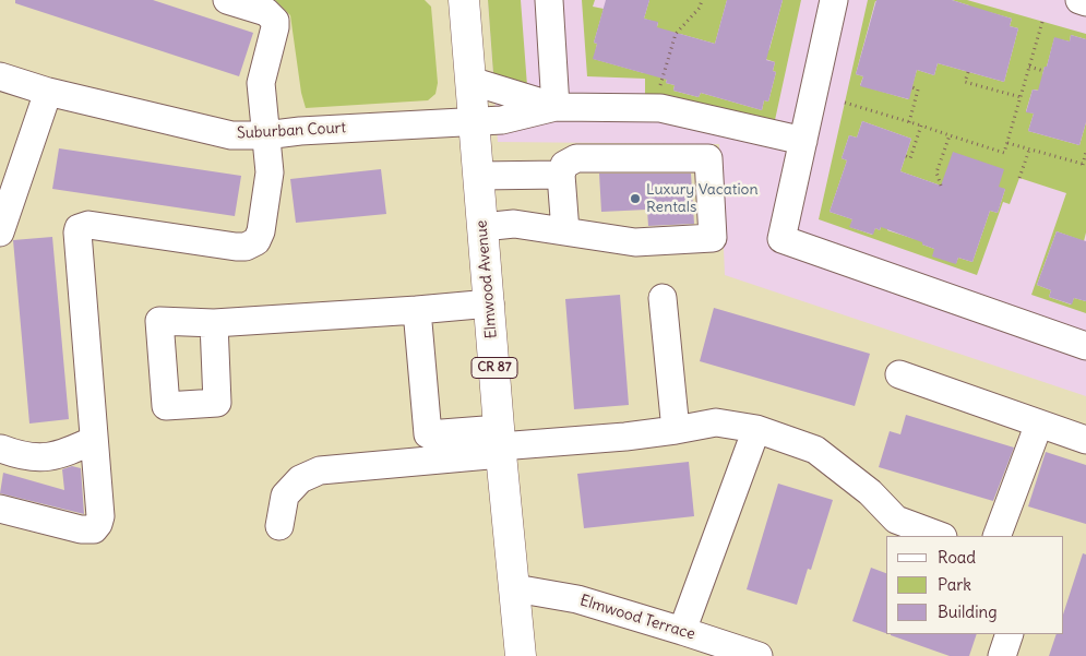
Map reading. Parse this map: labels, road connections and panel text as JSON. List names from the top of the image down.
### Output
{
  "streets": {
    "main road": ["Elmwood Avenue", "CR 87"],
    "street": ["Suburban Court", "Elmwood Terrace"]
  },
  "crossings": [
    ["Suburban Court", "Elmwood Avenue"],
    ["Elmwood Avenue", "Elmwood Terrace"]
  ],
  "places": ["Luxury Vacation Rentals"],
  "legend": ["Road", "Park", "Building"]
}
